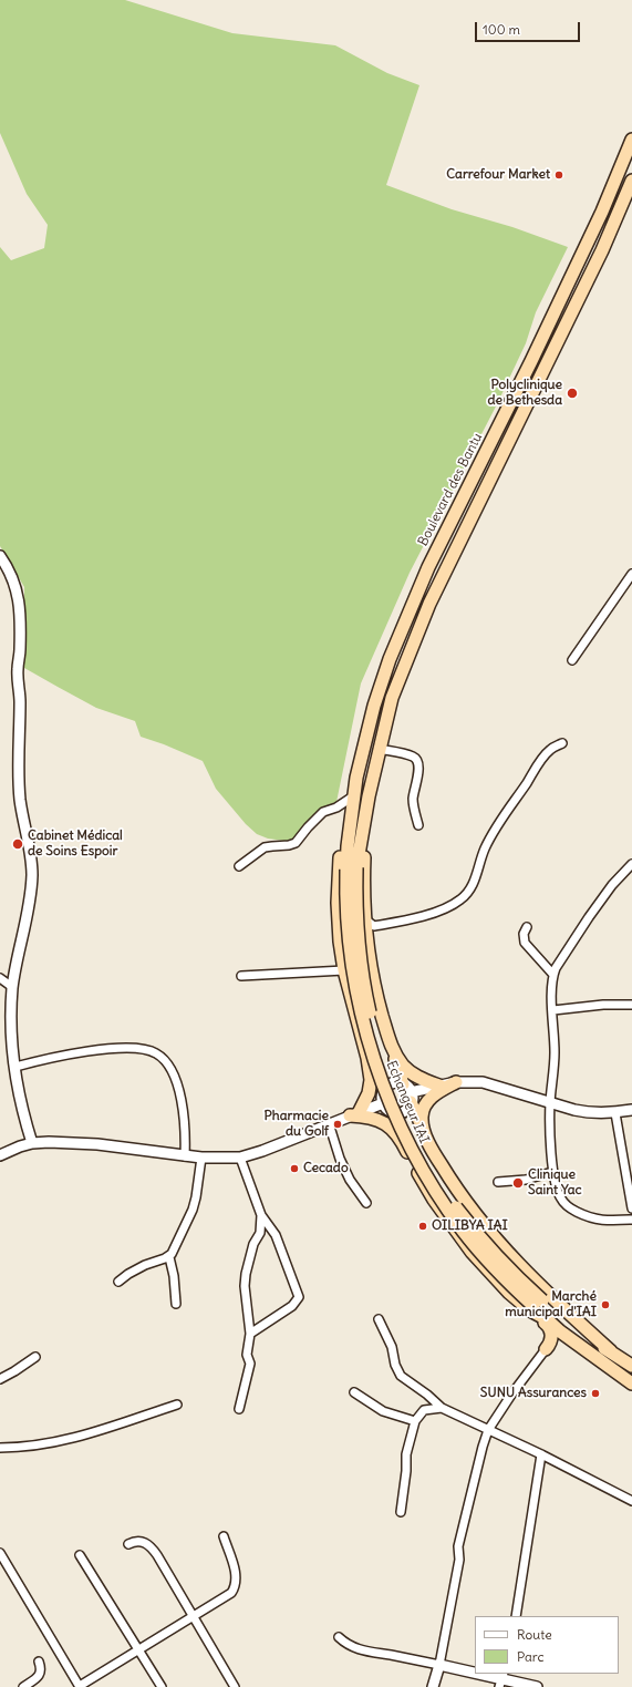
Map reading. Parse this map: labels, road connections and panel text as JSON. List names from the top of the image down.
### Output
{
  "streets": {
    "highway": ["Boulevard des Bantu", "Echangeur IAI"]
  },
  "crossings": [
    ["Boulevard des Bantu", "Echangeur IAI"]
  ],
  "places": [
    "Carrefour Market",
    "Polyclinique de Bethesda",
    "Cabinet Médical de Soins Espoir",
    "Pharmacie du Golf",
    "Cecado",
    "Clinique Saint Yac",
    "OILIBYA IAI",
    "Marché municipal d'IAI",
    "SUNU Assurances"
  ],
  "legend": ["Route", "Parc"],
  "scale_bar": "100 m"
}
